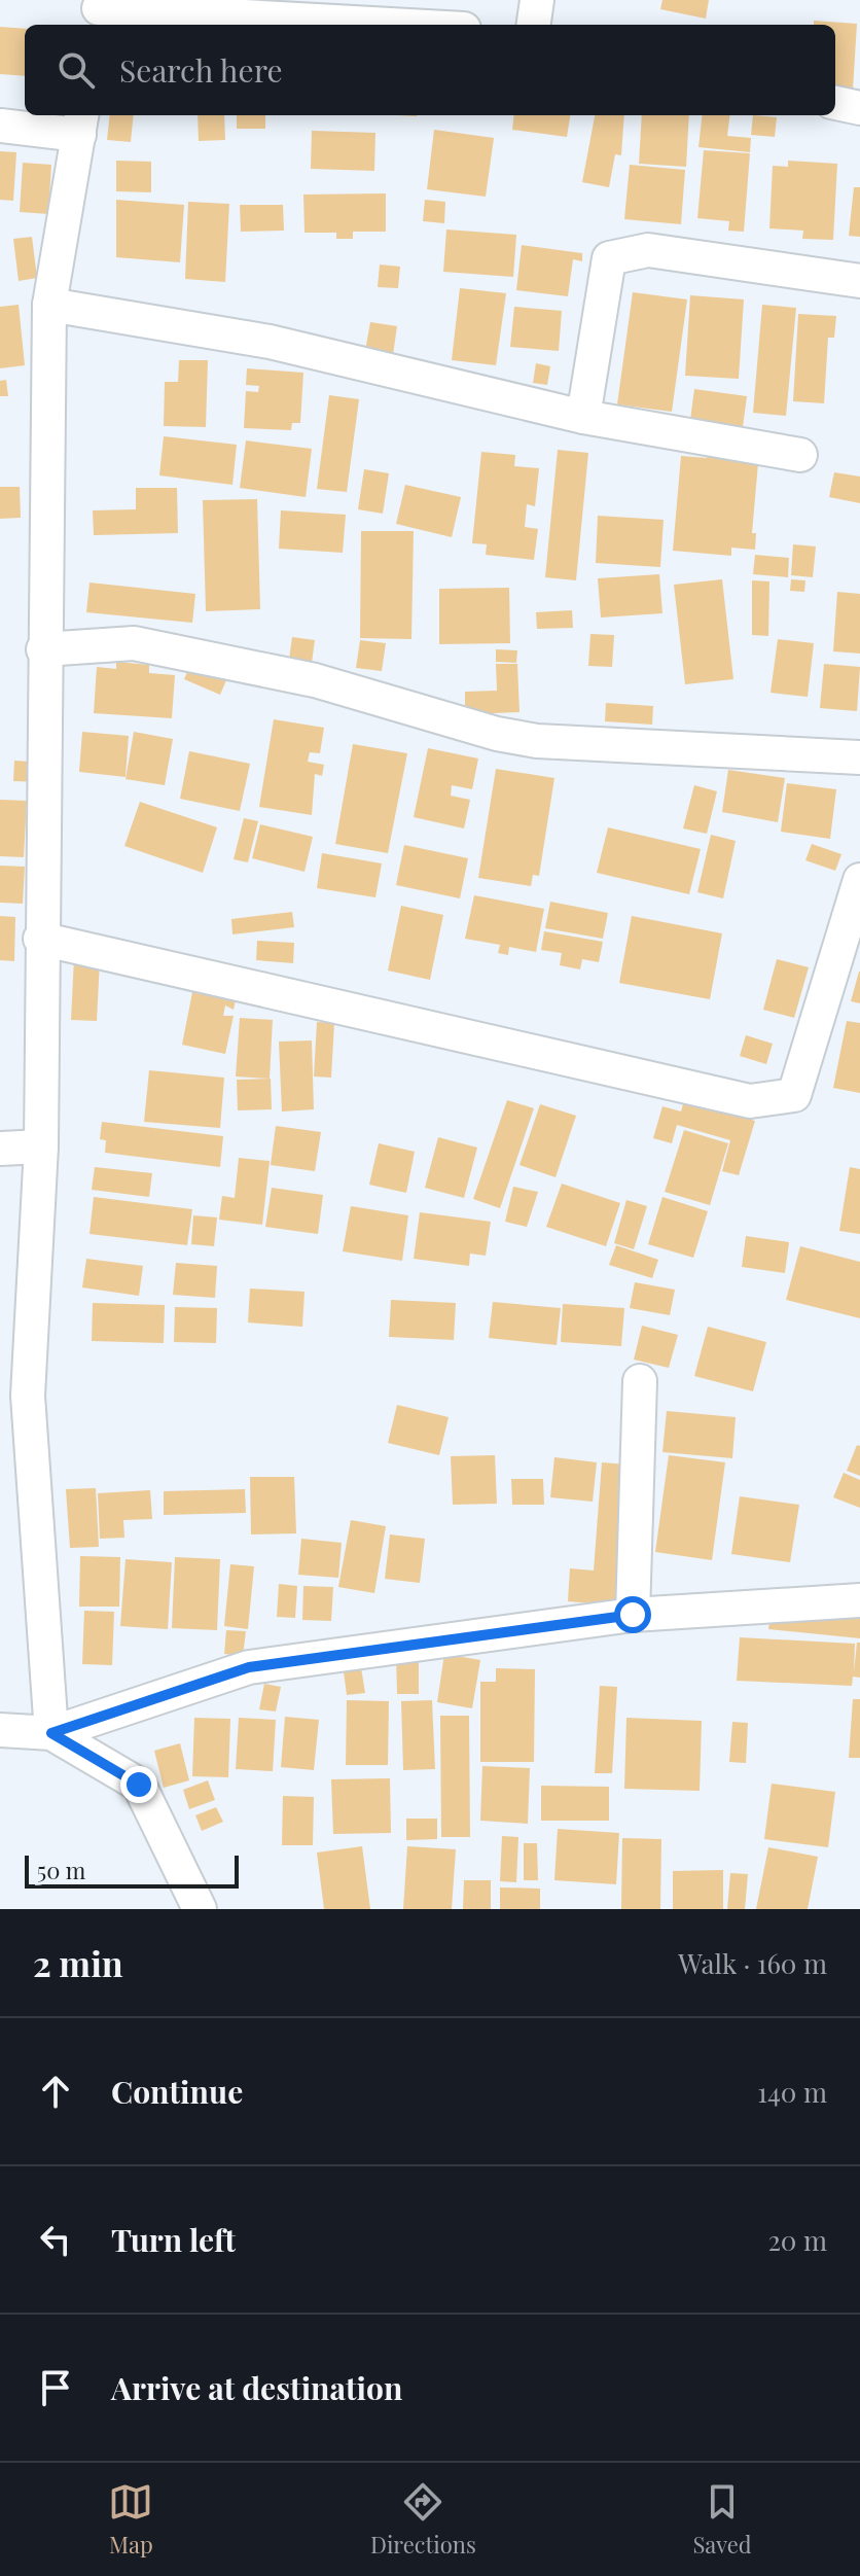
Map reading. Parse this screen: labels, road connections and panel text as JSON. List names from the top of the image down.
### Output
{
  "scale_bar": "50 m",
  "page": {
    "search": "Search here",
    "scale": "50 m",
    "heading": ["2 min", "Walk · 160 m"],
    "list": [
      ["Continue", "140 m"],
      ["Turn left", "20 m"],
      "Arrive at destination"
    ],
    "nav": ["Map", "Directions", "Saved"]
  }
}
